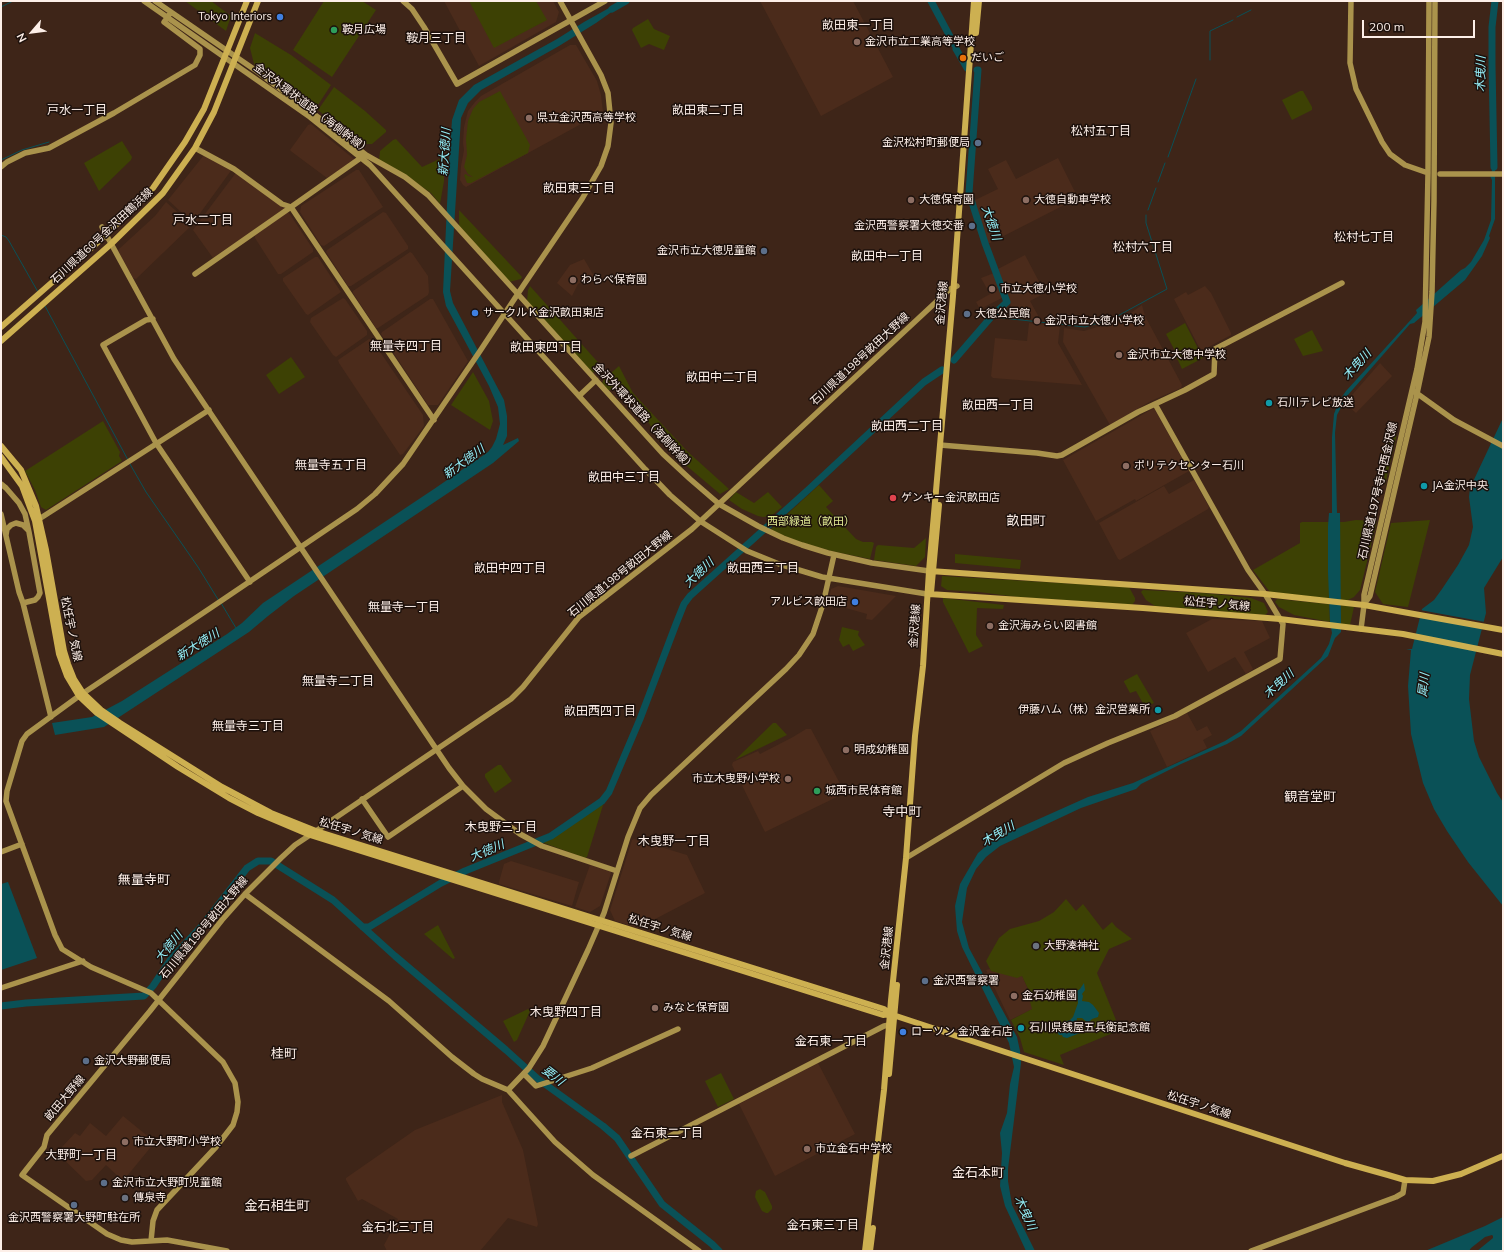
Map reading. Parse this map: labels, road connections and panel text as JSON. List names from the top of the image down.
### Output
{
  "streets": {
    "main road": ["石川県道60号金沢田鶴浜線", "金沢港線", "松任宇ノ気線"],
    "street": [
      "金沢外環状道路（海側幹線）",
      "石川県道198号畝田大野線",
      "石川県道197号寺中西金沢線",
      "畝田大野線"
    ]
  },
  "crossings": [
    ["金沢外環状道路（海側幹線）", "石川県道60号金沢田鶴浜線"],
    ["金沢外環状道路（海側幹線）", "金沢港線"],
    ["金沢外環状道路（海側幹線）", "石川県道198号畝田大野線"],
    ["金沢外環状道路（海側幹線）", "松任宇ノ気線"],
    ["金沢港線", "石川県道198号畝田大野線"],
    ["金沢港線", "松任宇ノ気線"],
    ["石川県道198号畝田大野線", "松任宇ノ気線"],
    ["石川県道198号畝田大野線", "畝田大野線"],
    ["石川県道197号寺中西金沢線", "松任宇ノ気線"]
  ],
  "districts": [
    "畝田東一丁目",
    "鞍月三丁目",
    "戸水一丁目",
    "畝田東二丁目",
    "松村五丁目",
    "畝田東三丁目",
    "戸水二丁目",
    "松村七丁目",
    "松村六丁目",
    "畝田中一丁目",
    "無量寺四丁目",
    "畝田東四丁目",
    "畝田中二丁目",
    "畝田西一丁目",
    "畝田西二丁目",
    "無量寺五丁目",
    "畝田中三丁目",
    "畝田町",
    "畝田中四丁目",
    "畝田西三丁目",
    "無量寺一丁目",
    "無量寺二丁目",
    "畝田西四丁目",
    "無量寺三丁目",
    "観音堂町",
    "寺中町",
    "木曳野三丁目",
    "木曳野一丁目",
    "無量寺町",
    "木曳野四丁目",
    "金石東一丁目",
    "桂町",
    "金石東二丁目",
    "大野町一丁目",
    "金石本町",
    "金石相生町",
    "金石東三丁目",
    "金石北三丁目"
  ],
  "water": [
    "木曳川",
    "新大徳川",
    "大徳川",
    "犀川",
    "要川"
  ],
  "parks": ["西部緑道（畝田）"],
  "places": [
    "Tokyo Interiors",
    "鞍月広場",
    "金沢市立工業高等学校",
    "だいご",
    "県立金沢西高等学校",
    "金沢松村町郵便局",
    "大徳保育園",
    "大徳自動車学校",
    "金沢西警察署大徳交番",
    "金沢市立大徳児童館",
    "わらべ保育園",
    "市立大徳小学校",
    "サークルＫ金沢畝田東店",
    "大徳公民館",
    "金沢市立大徳小学校",
    "金沢市立大徳中学校",
    "石川テレビ放送",
    "ポリテクセンター石川",
    "JA金沢中央",
    "ゲンキー金沢畝田店",
    "アルビス畝田店",
    "金沢海みらい図書館",
    "伊藤ハム（株）金沢営業所",
    "明成幼稚園",
    "市立木曳野小学校",
    "城西市民体育館",
    "大野湊神社",
    "金沢西警察署",
    "金石幼稚園",
    "みなと保育園",
    "石川県銭屋五兵衛記念館",
    "ローソン 金沢金石店",
    "金沢大野郵便局",
    "市立大野町小学校",
    "市立金石中学校",
    "金沢市立大野町児童館",
    "傳泉寺",
    "金沢西警察署大野町駐在所"
  ],
  "scale_bar": "200 m",
  "north": "bottom left"
}
